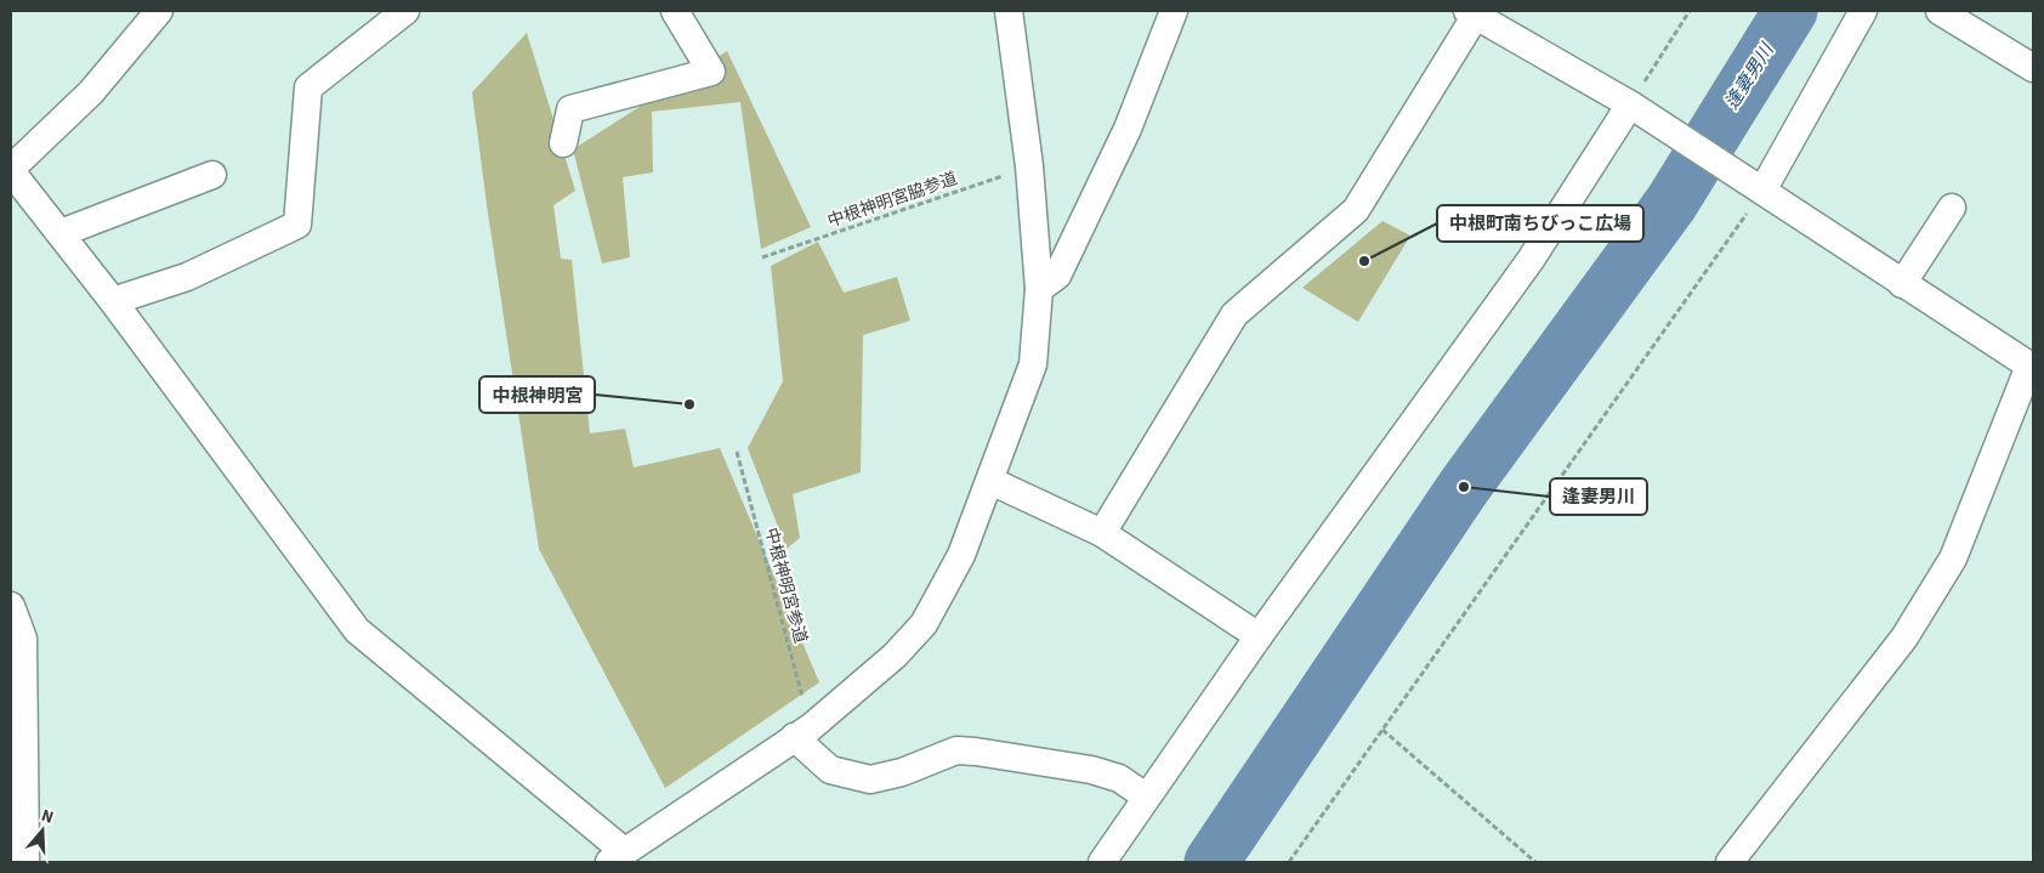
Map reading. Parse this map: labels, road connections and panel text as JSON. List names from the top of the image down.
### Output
{
  "streets": {
    "path": ["中根神明宮脇参道", "中根神明宮参道"]
  },
  "water": ["逢妻男川"],
  "places": ["中根町南ちびっこ広場", "中根神明宮", "逢妻男川"],
  "north": "top"
}
